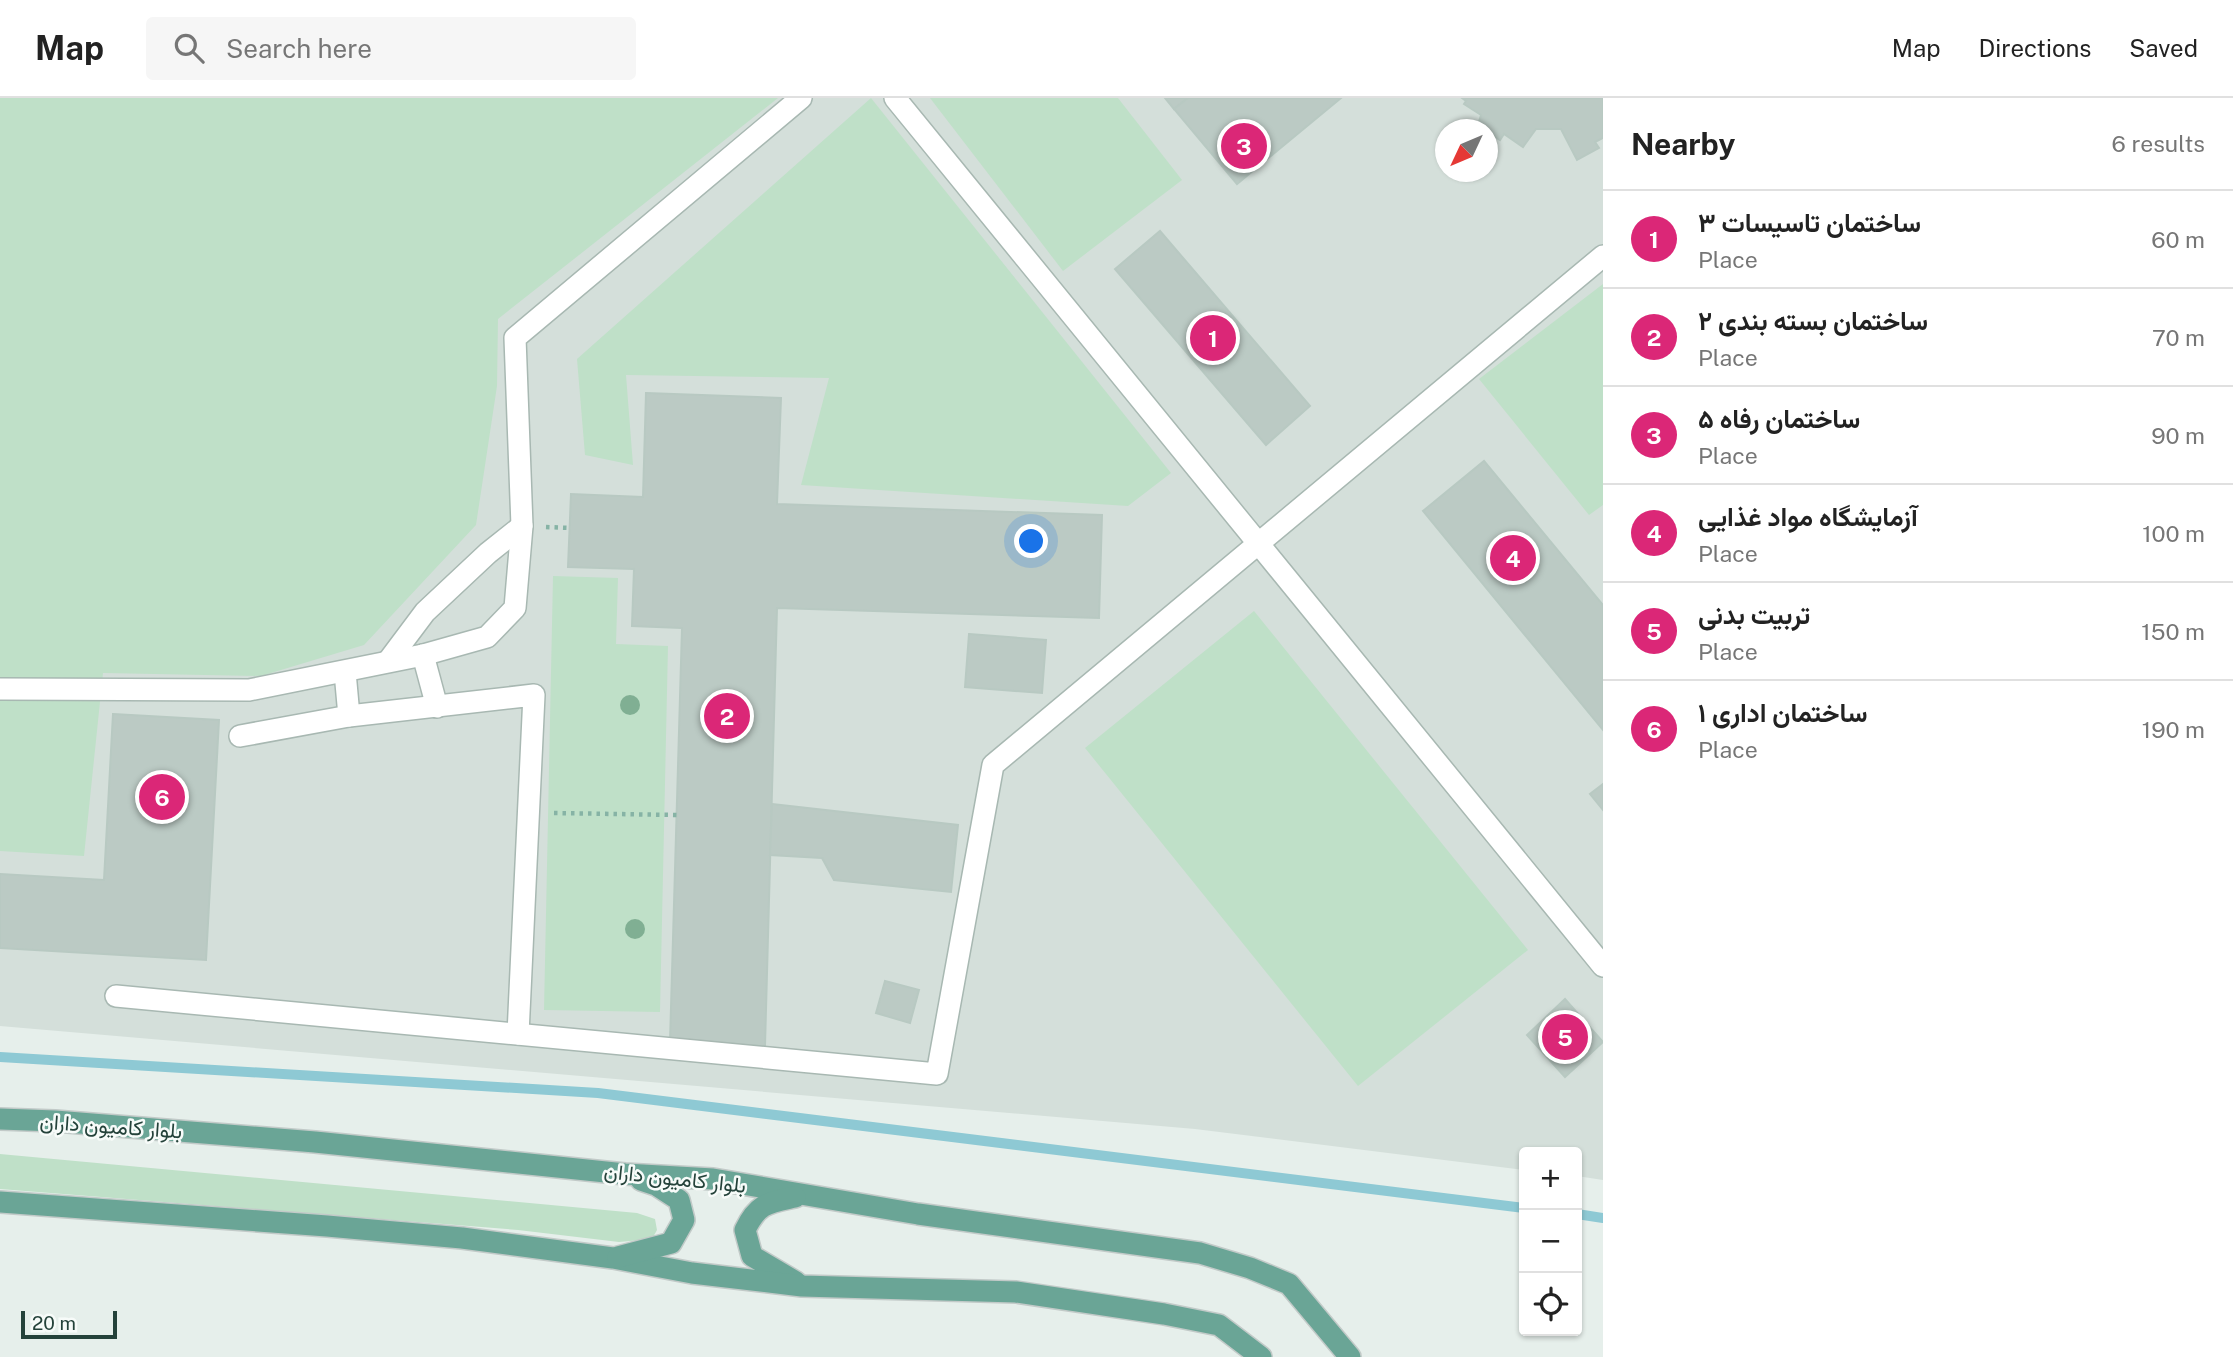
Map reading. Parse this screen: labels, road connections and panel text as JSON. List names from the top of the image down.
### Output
{
  "streets": {
    "main road": ["بلوار کامیون داران"]
  },
  "scale_bar": "20 m",
  "north": "bottom left",
  "page": {
    "header": "Map",
    "search": "Search here",
    "nav": ["Map", "Directions", "Saved"],
    "heading": ["Nearby", "6 results"],
    "pins": [
      "3",
      "1",
      "4",
      "2",
      "6",
      "5"
    ],
    "list": [
      {
        "mark": "1",
        "name": "۳ ساختمان تاسیسات",
        "note": "Place",
        "value": "60 m"
      },
      {
        "mark": "2",
        "name": "۲ ساختمان بسته بندی",
        "note": "Place",
        "value": "70 m"
      },
      {
        "mark": "3",
        "name": "۵ ساختمان رفاه",
        "note": "Place",
        "value": "90 m"
      },
      {
        "mark": "4",
        "name": "آزمایشگاه مواد غذایی",
        "note": "Place",
        "value": "100 m"
      },
      {
        "mark": "5",
        "name": "تربیت بدنی",
        "note": "Place",
        "value": "150 m"
      },
      {
        "mark": "6",
        "name": "۱ ساختمان اداری",
        "note": "Place",
        "value": "190 m"
      }
    ],
    "map_buttons": ["+", "−"],
    "scale": "20 m"
  }
}
